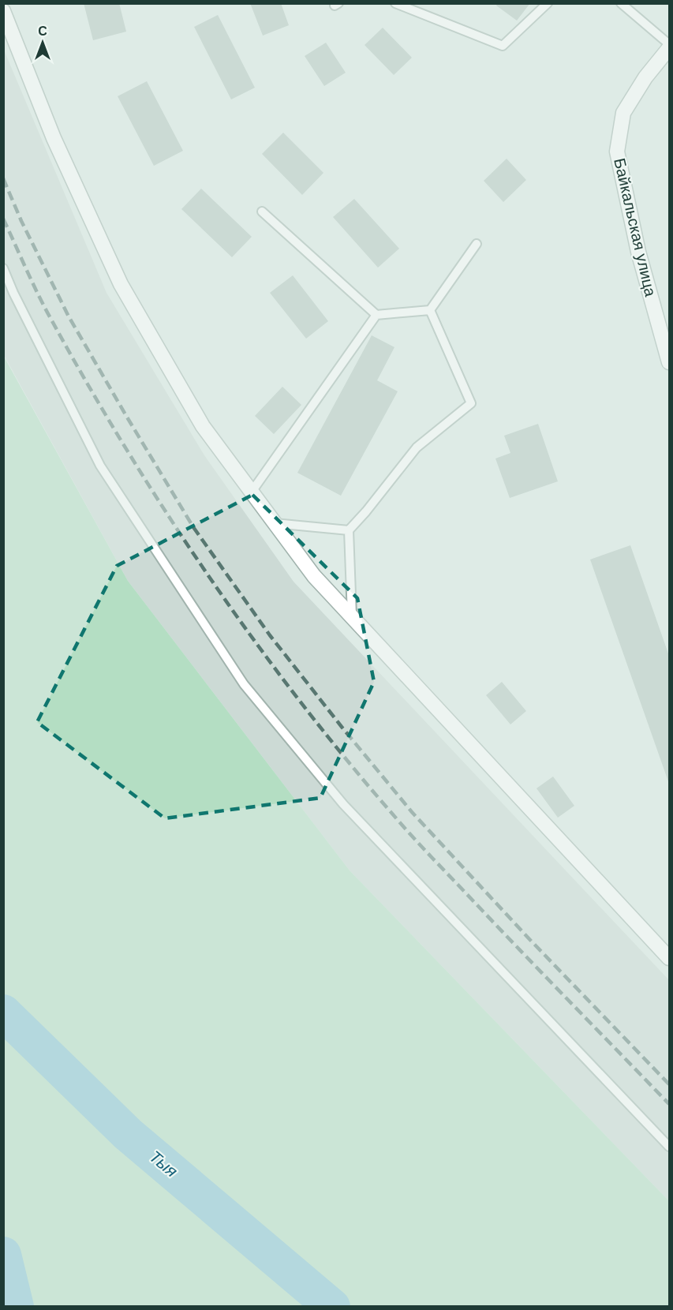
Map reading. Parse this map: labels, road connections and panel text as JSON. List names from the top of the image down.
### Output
{
  "streets": {
    "street": ["Байкальская улица"]
  },
  "water": ["Тыя"],
  "north": "top"
}
